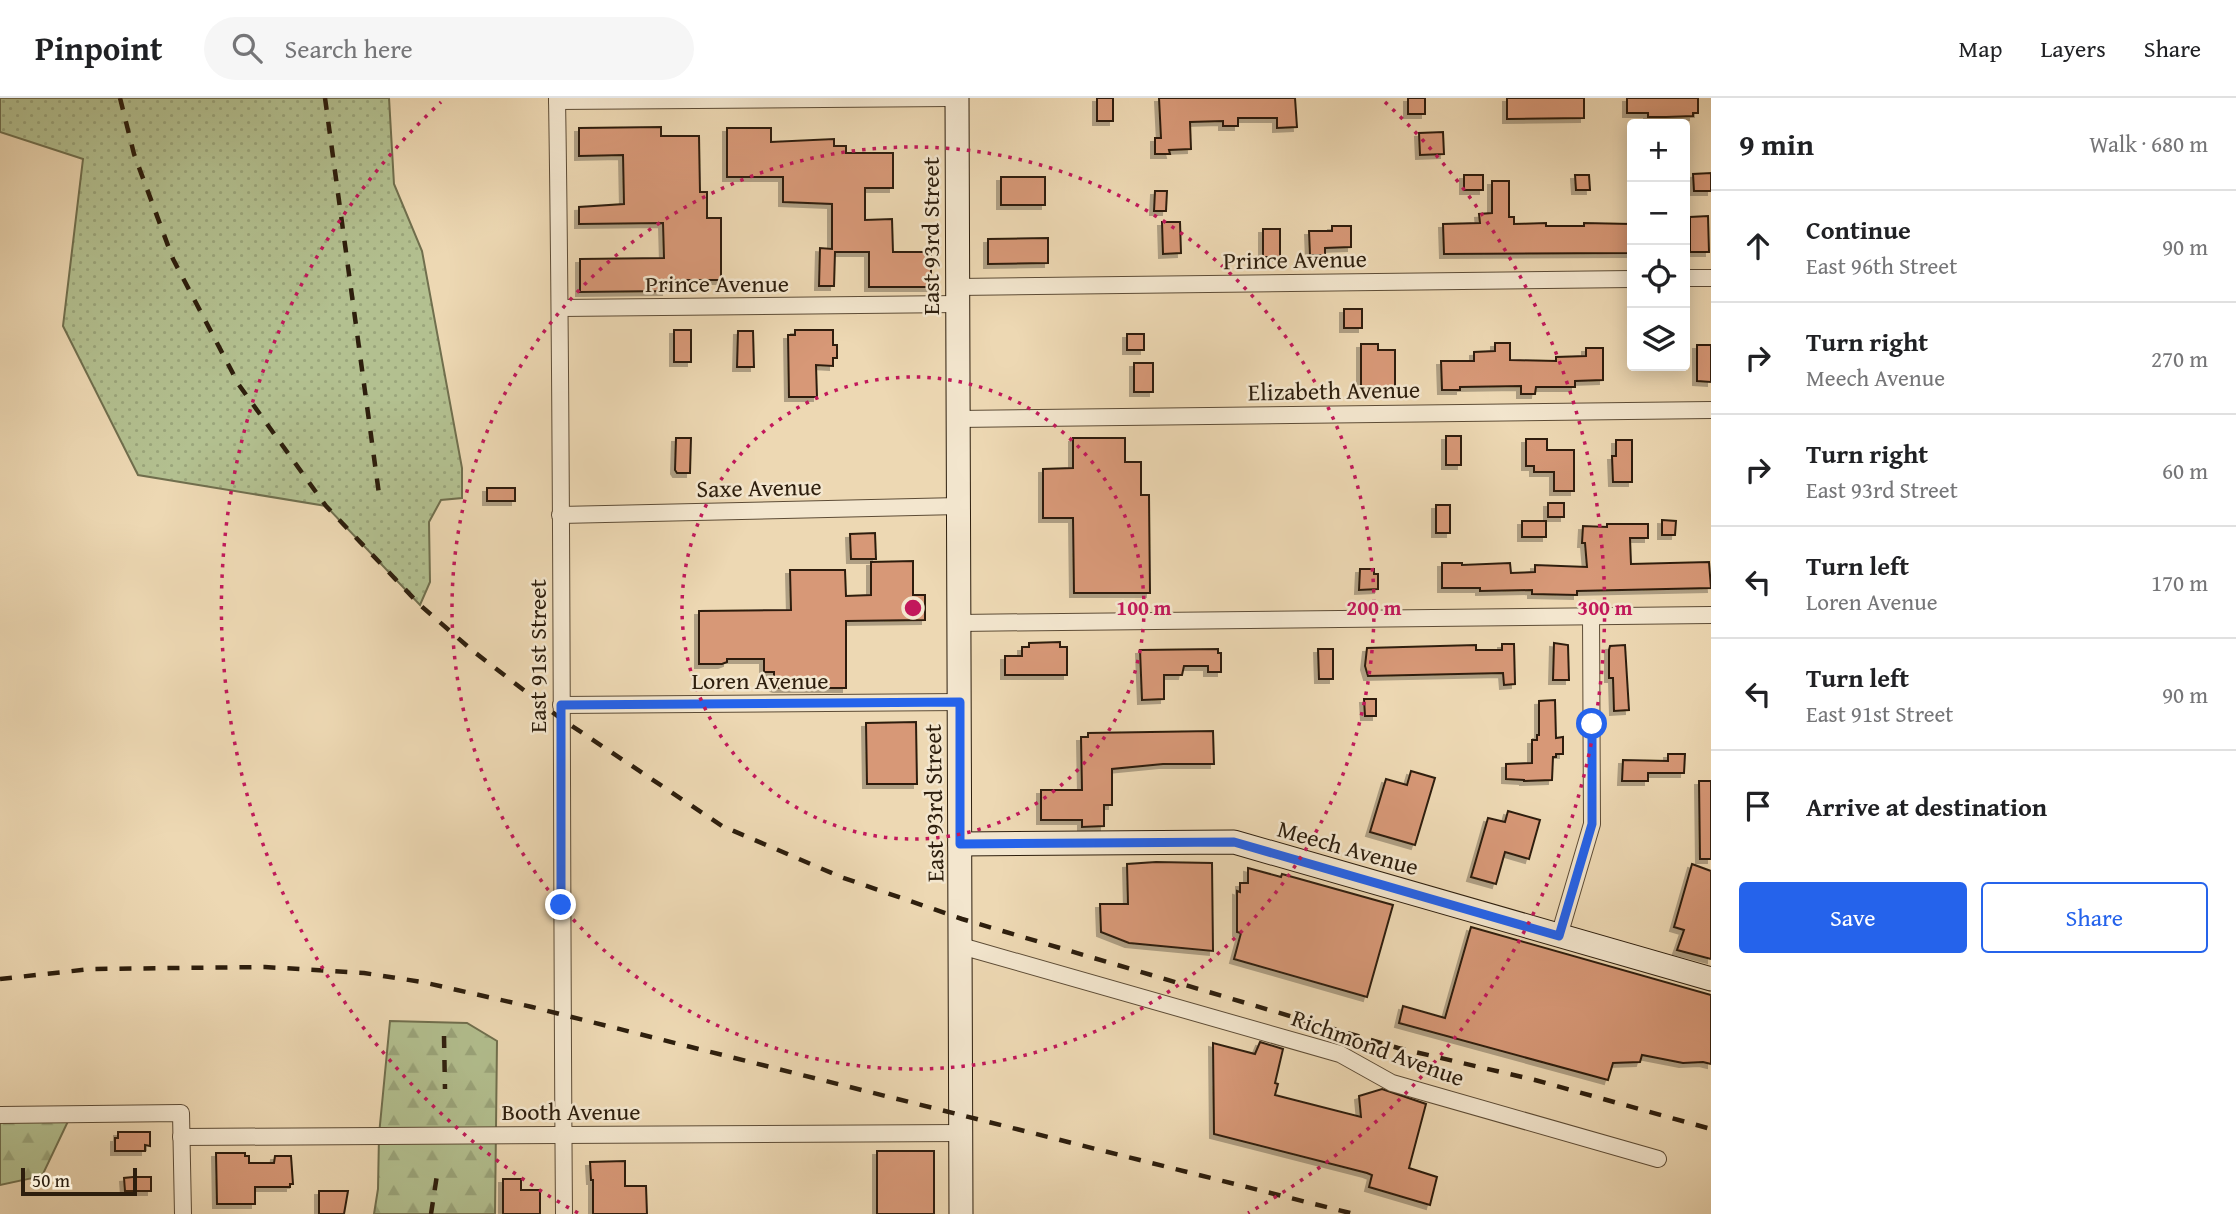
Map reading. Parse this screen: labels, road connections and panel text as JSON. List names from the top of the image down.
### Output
{
  "streets": {
    "main road": ["East 93rd Street", "Meech Avenue"],
    "street": [
      "Prince Avenue",
      "Elizabeth Avenue",
      "Saxe Avenue",
      "East 91st Street",
      "Loren Avenue",
      "Richmond Avenue",
      "Booth Avenue"
    ]
  },
  "crossings": [
    ["East 93rd Street", "Prince Avenue"],
    ["East 93rd Street", "Elizabeth Avenue"],
    ["East 93rd Street", "Saxe Avenue"],
    ["East 93rd Street", "Loren Avenue"],
    ["East 93rd Street", "Meech Avenue"],
    ["East 93rd Street", "Richmond Avenue"],
    ["East 93rd Street", "Booth Avenue"],
    ["Prince Avenue", "East 91st Street"],
    ["Saxe Avenue", "East 91st Street"],
    ["East 91st Street", "Loren Avenue"],
    ["East 91st Street", "Booth Avenue"]
  ],
  "scale_bar": "50 m",
  "page": {
    "header": "Pinpoint",
    "search": "Search here",
    "nav": ["Map", "Layers", "Share"],
    "heading": ["9 min", "Walk · 680 m"],
    "map_buttons": ["+", "−"],
    "list": [
      ["Continue", "East 96th Street", "90 m"],
      ["Turn right", "Meech Avenue", "270 m"],
      ["Turn right", "East 93rd Street", "60 m"],
      ["Turn left", "Loren Avenue", "170 m"],
      ["Turn left", "East 91st Street", "90 m"],
      "Arrive at destination"
    ],
    "buttons": ["Save", "Share"],
    "scale": "50 m"
  },
  "rings": ["100 m", "200 m", "300 m"]
}
